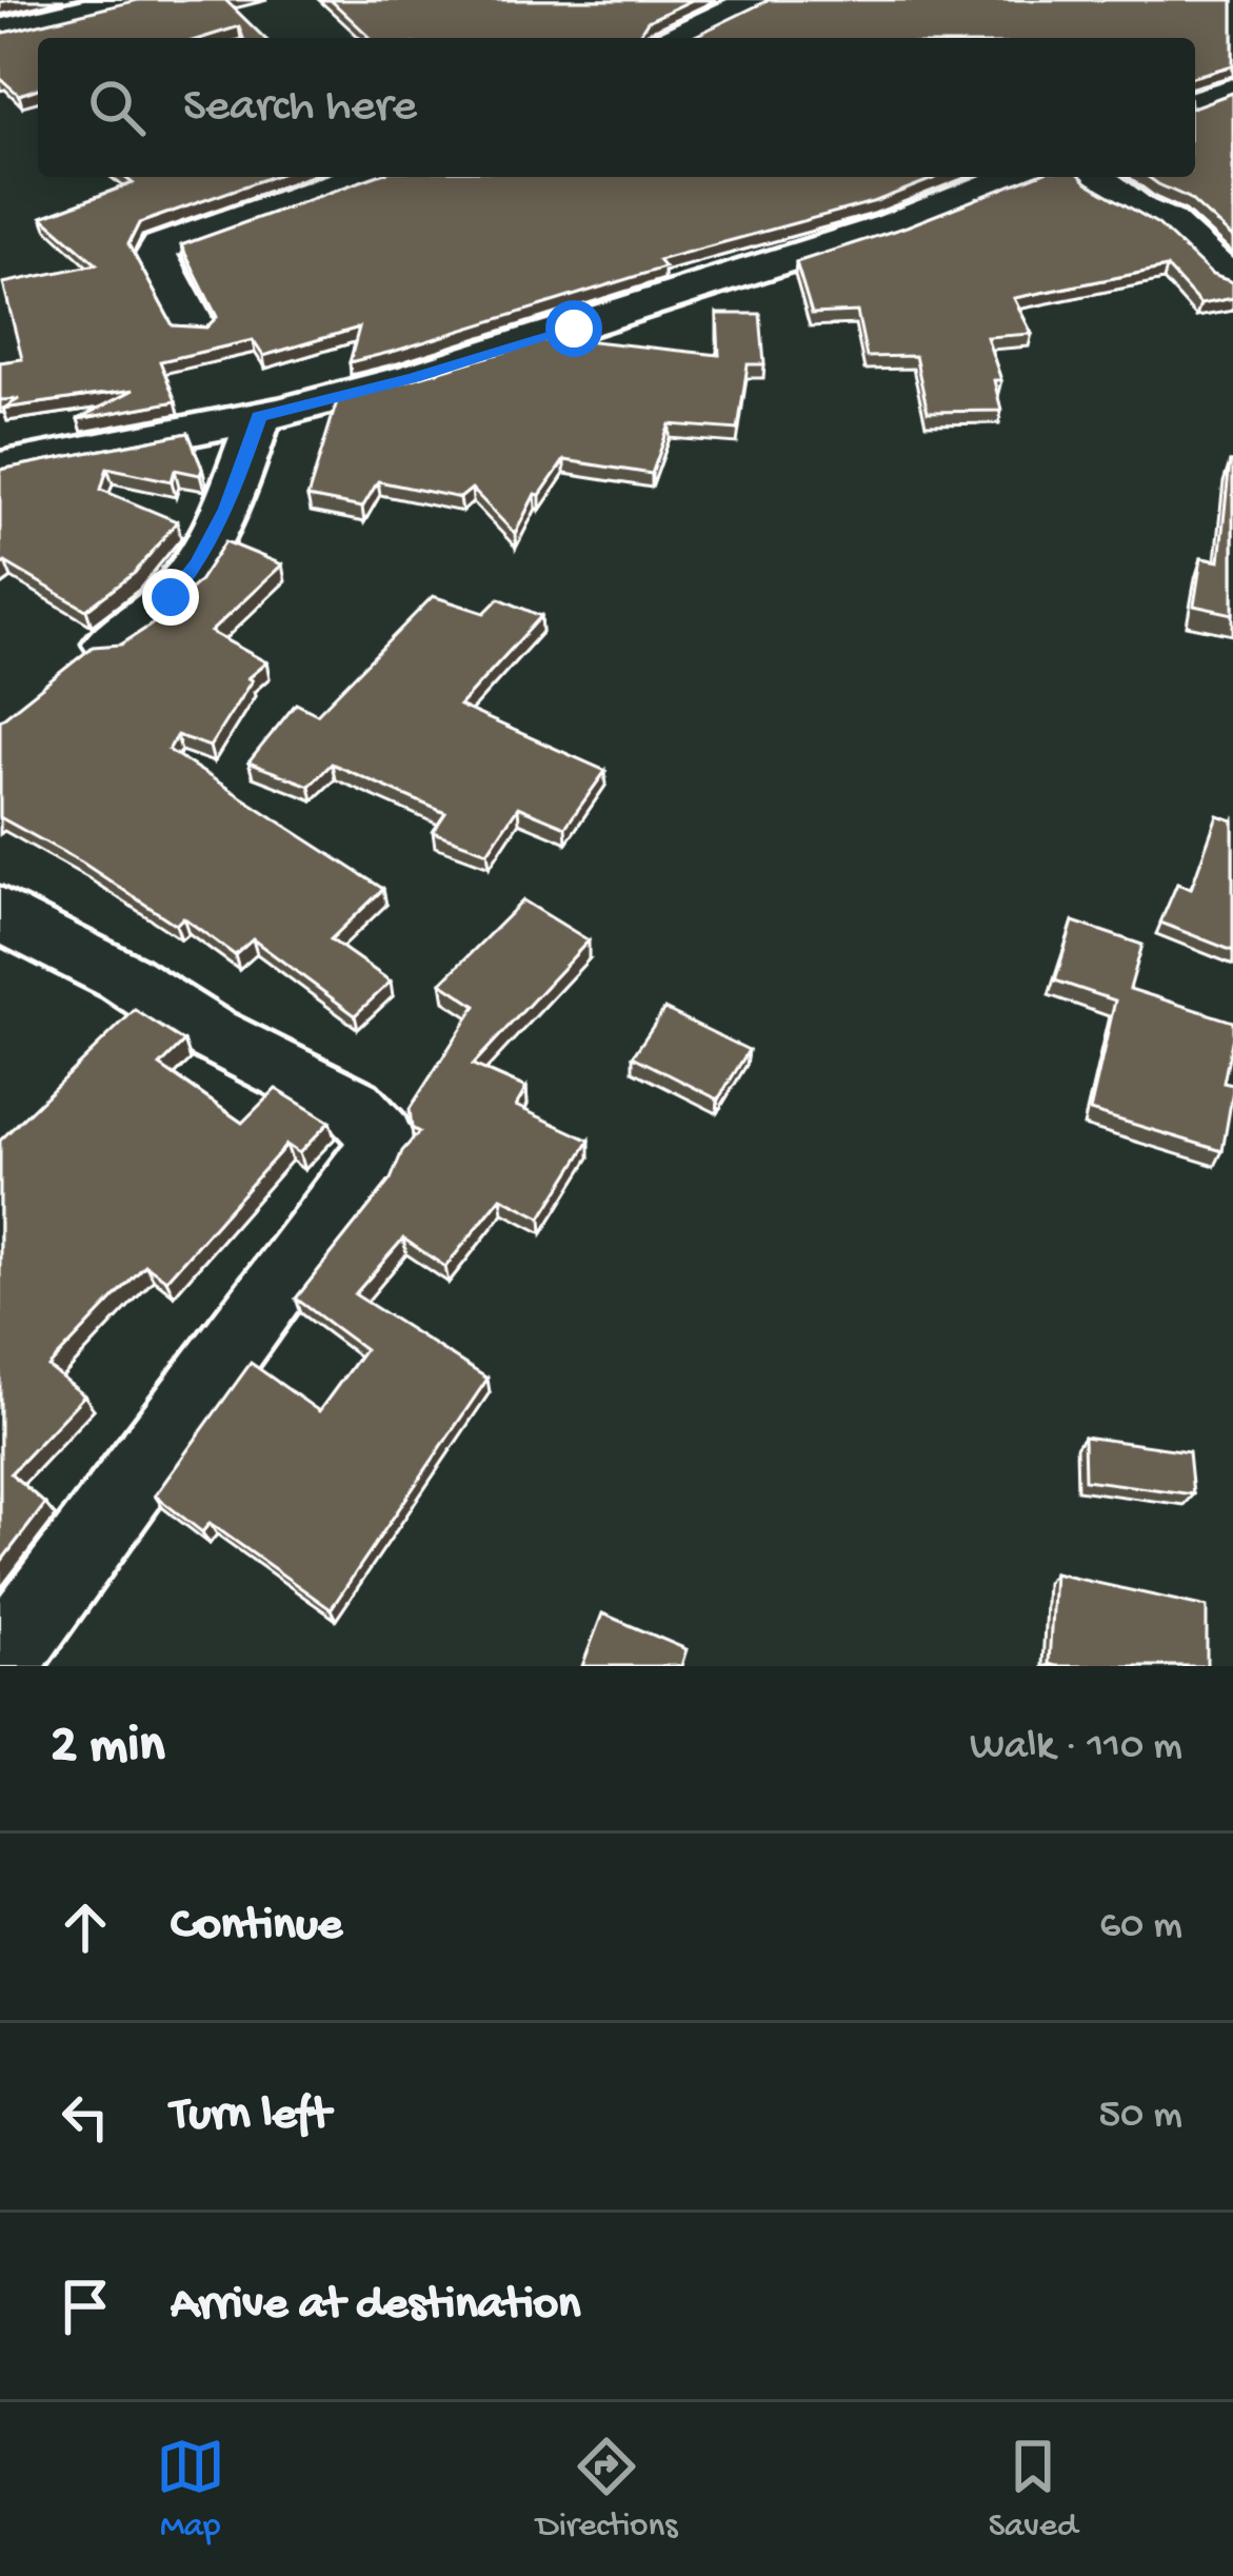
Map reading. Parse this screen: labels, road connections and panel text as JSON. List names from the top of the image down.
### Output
{
  "page": {
    "search": "Search here",
    "heading": ["2 min", "Walk · 110 m"],
    "list": [
      ["Continue", "60 m"],
      ["Turn left", "50 m"],
      "Arrive at destination"
    ],
    "nav": ["Map", "Directions", "Saved"]
  }
}
